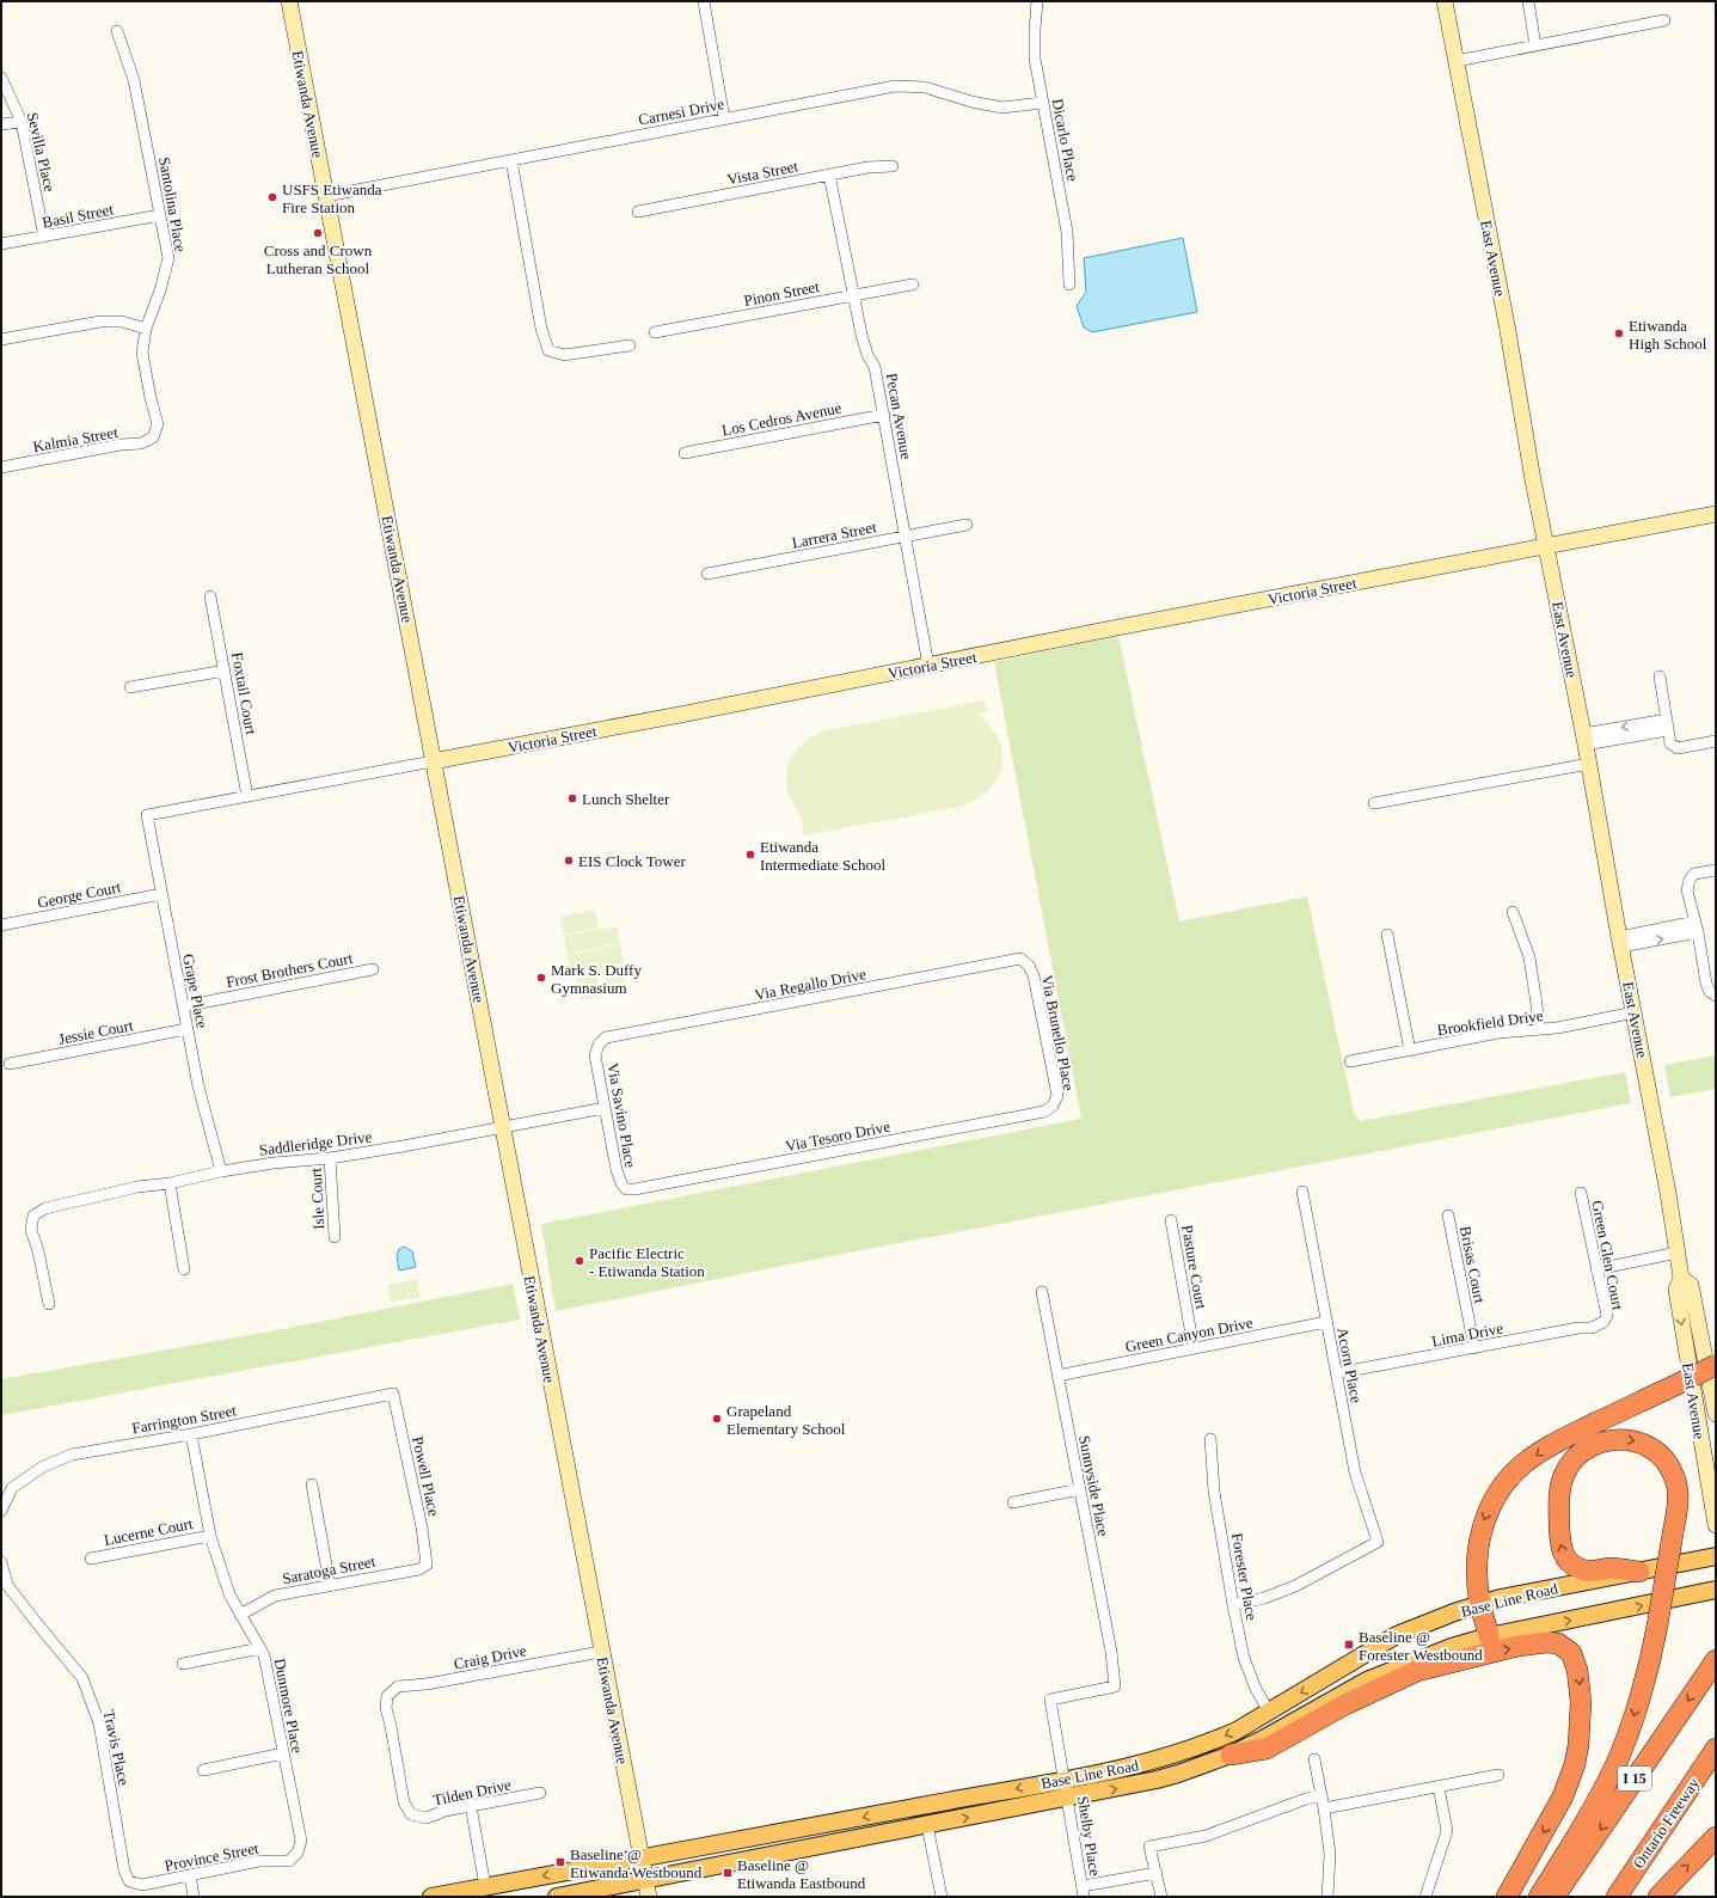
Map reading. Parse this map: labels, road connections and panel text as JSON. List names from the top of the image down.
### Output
{
  "streets": {
    "highway": ["I 15", "Ontario Freeway"],
    "main road": ["Base Line Road"],
    "street": [
      "Etiwanda Avenue",
      "Carnesi Drive",
      "Dicarlo Place",
      "Sevilla Place",
      "Vista Street",
      "Santolina Place",
      "Basil Street",
      "East Avenue",
      "Pinon Street",
      "Pecan Avenue",
      "Los Cedros Avenue",
      "Kalmia Street",
      "Larrera Street",
      "Victoria Street",
      "Foxtail Court",
      "George Court",
      "Frost Brothers Court",
      "Via Regallo Drive",
      "Grape Place",
      "Brookfield Drive",
      "Jessie Court",
      "Via Brunello Place",
      "Via Savino Place",
      "Via Tesoro Drive",
      "Saddleridge Drive",
      "Isle Court",
      "Green Glen Court",
      "Brisas Court",
      "Pasture Court",
      "Green Canyon Drive",
      "Lima Drive",
      "Acorn Place",
      "Farrington Street",
      "Powell Place",
      "Sunnyside Place",
      "Lucerne Court",
      "Saratoga Street",
      "Forester Place",
      "Craig Drive",
      "Dunmore Place",
      "Travis Place",
      "Tilden Drive",
      "Shelby Place",
      "Province Street"
    ]
  },
  "crossings": [
    ["Etiwanda Avenue", "Carnesi Drive"],
    ["Etiwanda Avenue", "Victoria Street"],
    ["Etiwanda Avenue", "Saddleridge Drive"],
    ["Etiwanda Avenue", "Base Line Road"],
    ["Etiwanda Avenue", "Craig Drive"],
    ["Carnesi Drive", "Dicarlo Place"],
    ["Sevilla Place", "Basil Street"],
    ["Vista Street", "Pecan Avenue"],
    ["Santolina Place", "Basil Street"],
    ["Santolina Place", "Kalmia Street"],
    ["East Avenue", "Victoria Street"],
    ["East Avenue", "Brookfield Drive"],
    ["Pinon Street", "Pecan Avenue"],
    ["Pecan Avenue", "Los Cedros Avenue"],
    ["Pecan Avenue", "Larrera Street"],
    ["Pecan Avenue", "Victoria Street"],
    ["Victoria Street", "Foxtail Court"],
    ["Victoria Street", "Grape Place"],
    ["George Court", "Grape Place"],
    ["Frost Brothers Court", "Grape Place"],
    ["Via Regallo Drive", "Via Brunello Place"],
    ["Via Regallo Drive", "Via Savino Place"],
    ["Grape Place", "Jessie Court"],
    ["Grape Place", "Saddleridge Drive"],
    ["Via Brunello Place", "Via Tesoro Drive"],
    ["Via Savino Place", "Via Tesoro Drive"],
    ["Via Savino Place", "Saddleridge Drive"],
    ["Saddleridge Drive", "Isle Court"],
    ["Green Glen Court", "Lima Drive"],
    ["Brisas Court", "Lima Drive"],
    ["Pasture Court", "Green Canyon Drive"],
    ["Green Canyon Drive", "Acorn Place"],
    ["Green Canyon Drive", "Sunnyside Place"],
    ["Lima Drive", "Acorn Place"],
    ["Acorn Place", "Forester Place"],
    ["Farrington Street", "Powell Place"],
    ["Farrington Street", "Dunmore Place"],
    ["Powell Place", "Saratoga Street"],
    ["Sunnyside Place", "Base Line Road"],
    ["Sunnyside Place", "Shelby Place"],
    ["Lucerne Court", "Dunmore Place"],
    ["Saratoga Street", "Dunmore Place"],
    ["Forester Place", "Base Line Road"],
    ["Base Line Road", "Shelby Place"],
    ["Craig Drive", "Tilden Drive"],
    ["Dunmore Place", "Province Street"],
    ["Travis Place", "Province Street"]
  ],
  "places": {
    "other": [
      "USFS Etiwanda Fire Station",
      "Cross and Crown Lutheran School",
      "Etiwanda High School",
      "Lunch Shelter",
      "Etiwanda Intermediate School",
      "EIS Clock Tower",
      "Mark S. Duffy Gymnasium",
      "Pacific Electric - Etiwanda Station",
      "Grapeland Elementary School"
    ],
    "transit": ["Baseline @ Forester Westbound", "Baseline @ Etiwanda Westbound", "Baseline @ Etiwanda Eastbound"]
  }
}
